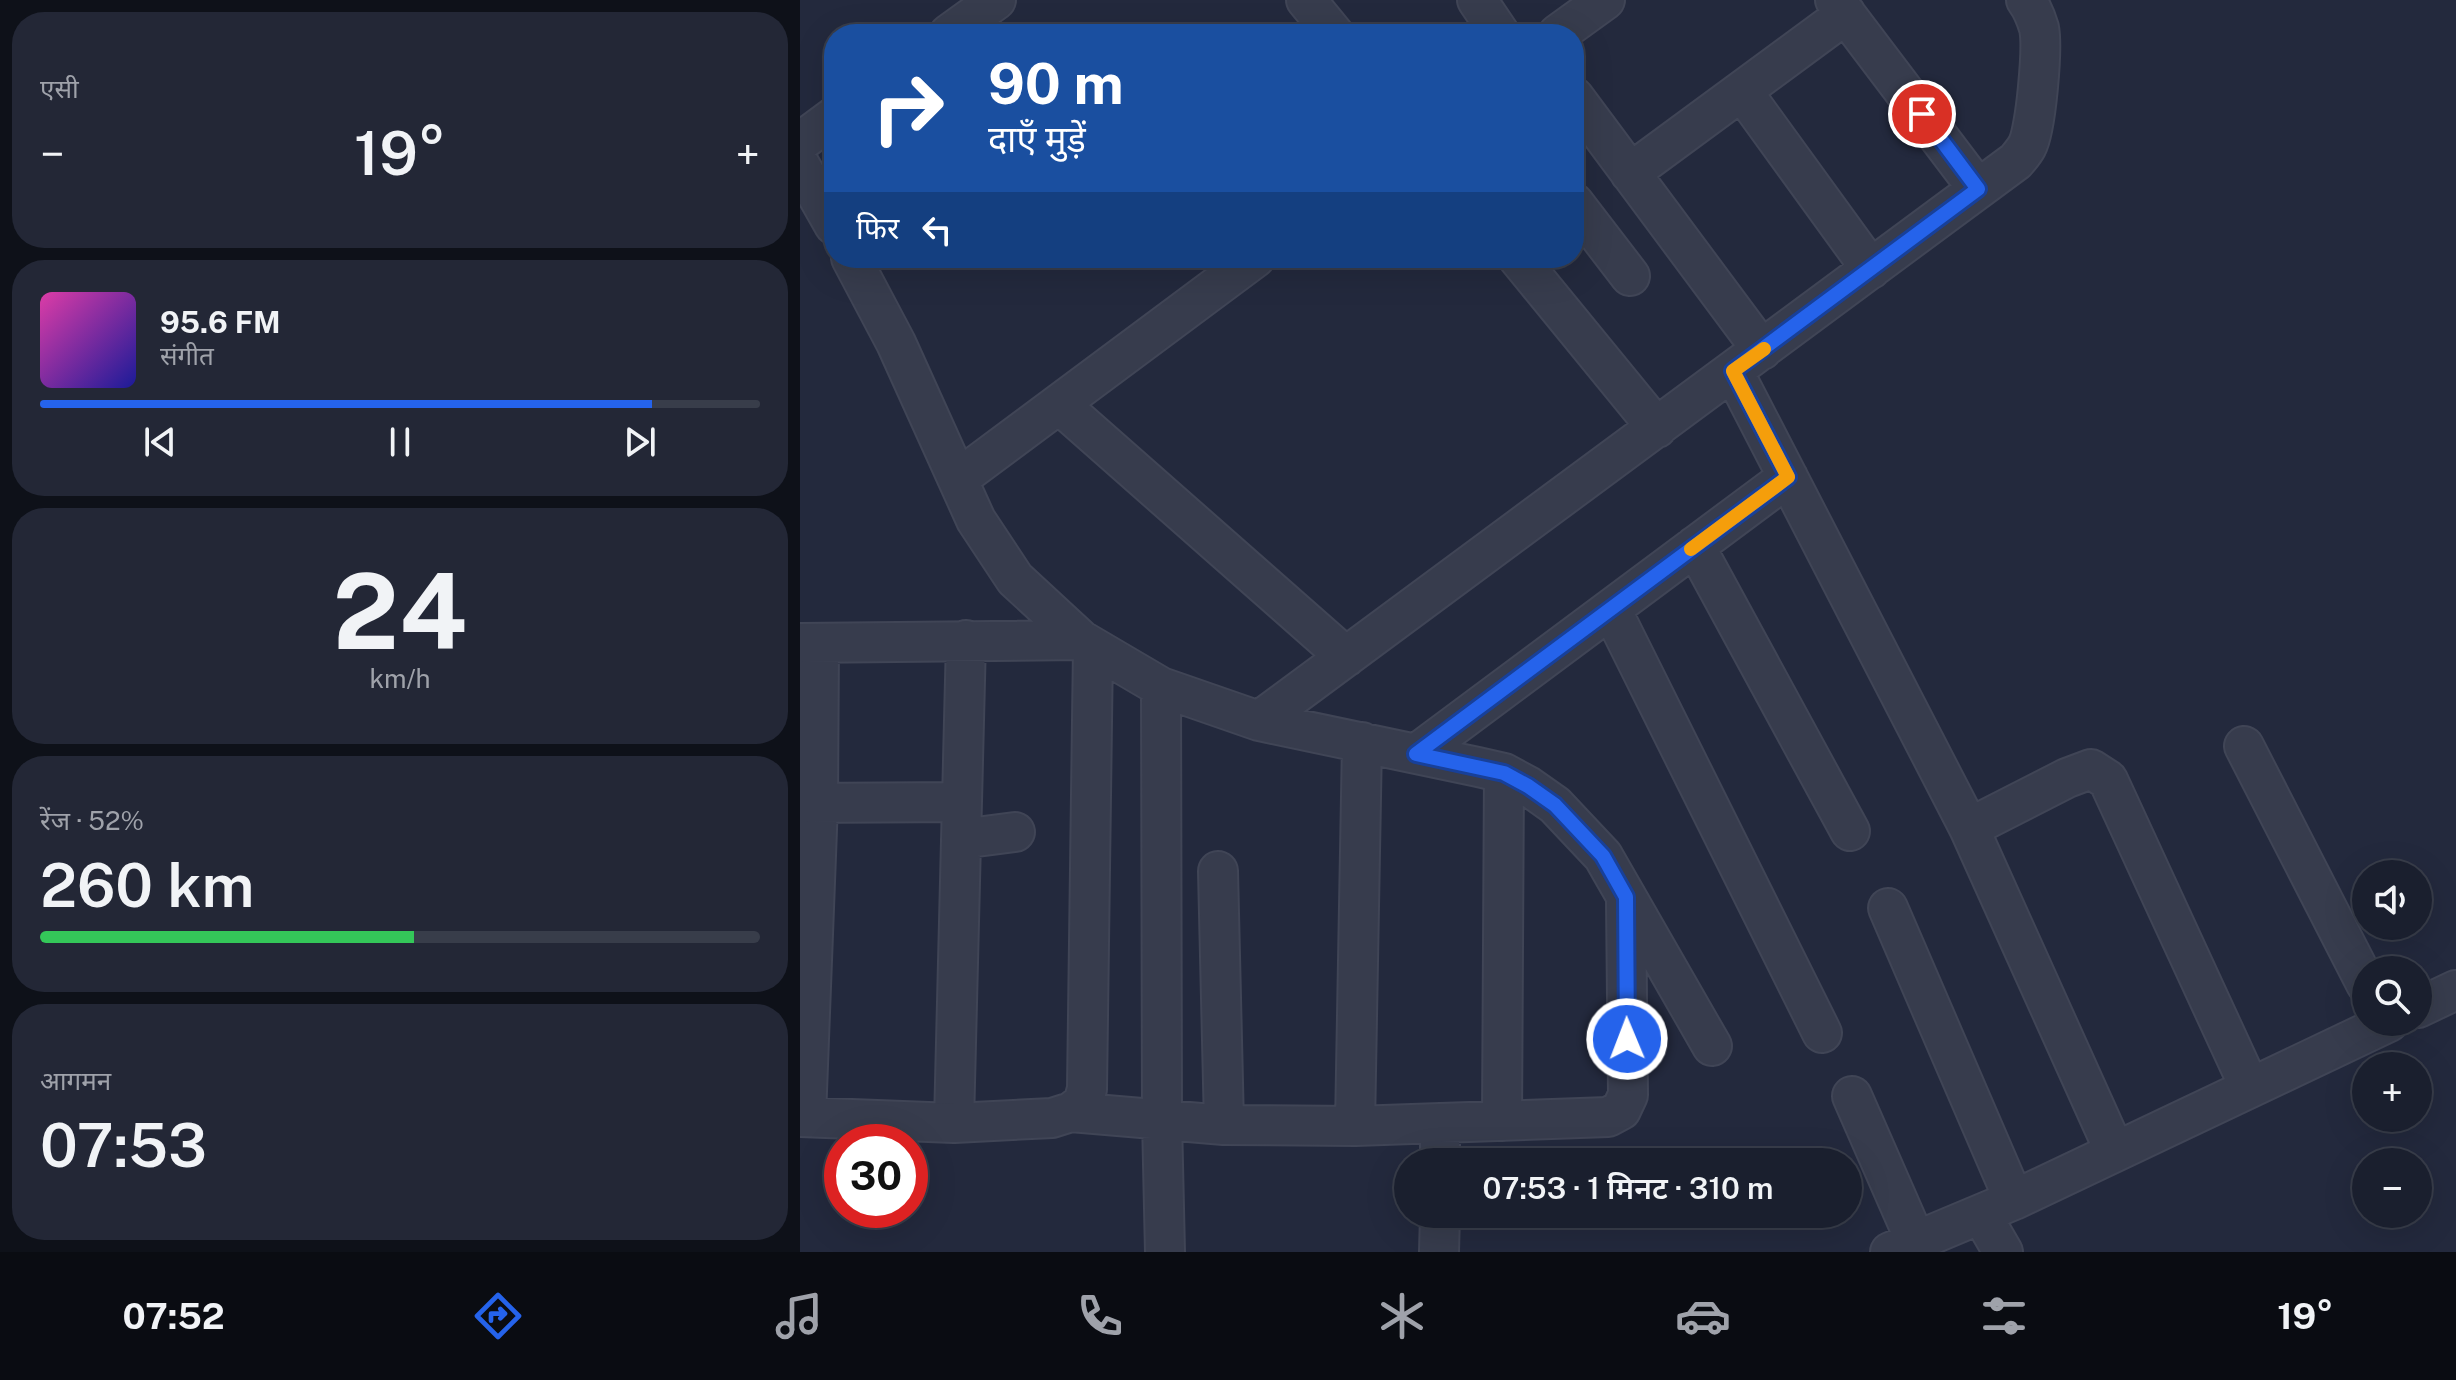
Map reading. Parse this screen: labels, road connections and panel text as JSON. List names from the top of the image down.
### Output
{
  "page": {
    "tile": [
      "एसी",
      ["24", "km/h"],
      ["रेंज · 52%", "260 km"],
      ["आगमन", "07:53"]
    ],
    "turn": ["90 m", "दाएँ मुड़ें"],
    "heat": ["−", "19°", "+"],
    "then": "फिर",
    "song": ["95.6 FM", "संगीत"],
    "map_buttons": ["+", "−"],
    "limit": "30",
    "trip": "07:53 · 1 मिनट · 310 m",
    "tabs": ["07:52", "19°"]
  }
}
